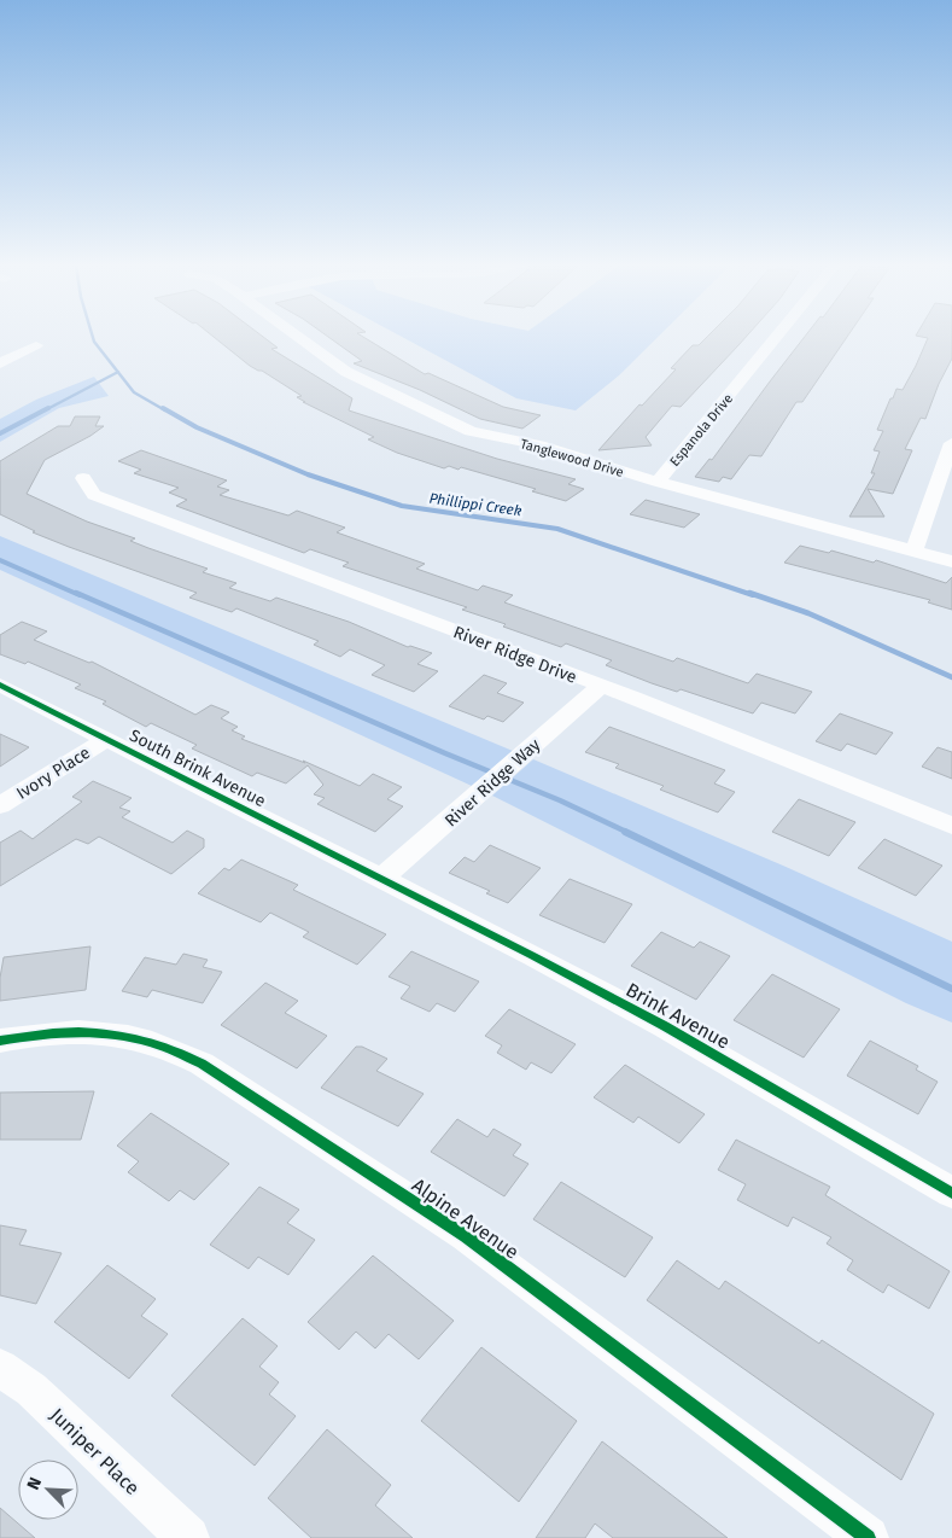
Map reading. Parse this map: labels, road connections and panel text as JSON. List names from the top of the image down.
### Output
{
  "streets": {
    "street": [
      "Espanola Drive",
      "Tanglewood Drive",
      "River Ridge Drive",
      "South Brink Avenue",
      "Ivory Place",
      "River Ridge Way",
      "Brink Avenue",
      "Alpine Avenue",
      "Juniper Place"
    ]
  },
  "crossings": [
    ["Espanola Drive", "Tanglewood Drive"],
    ["River Ridge Drive", "River Ridge Way"],
    ["South Brink Avenue", "Ivory Place"],
    ["South Brink Avenue", "River Ridge Way"],
    ["South Brink Avenue", "Brink Avenue"],
    ["River Ridge Way", "Brink Avenue"]
  ],
  "water": ["Phillippi Creek"],
  "north": "top left"
}
